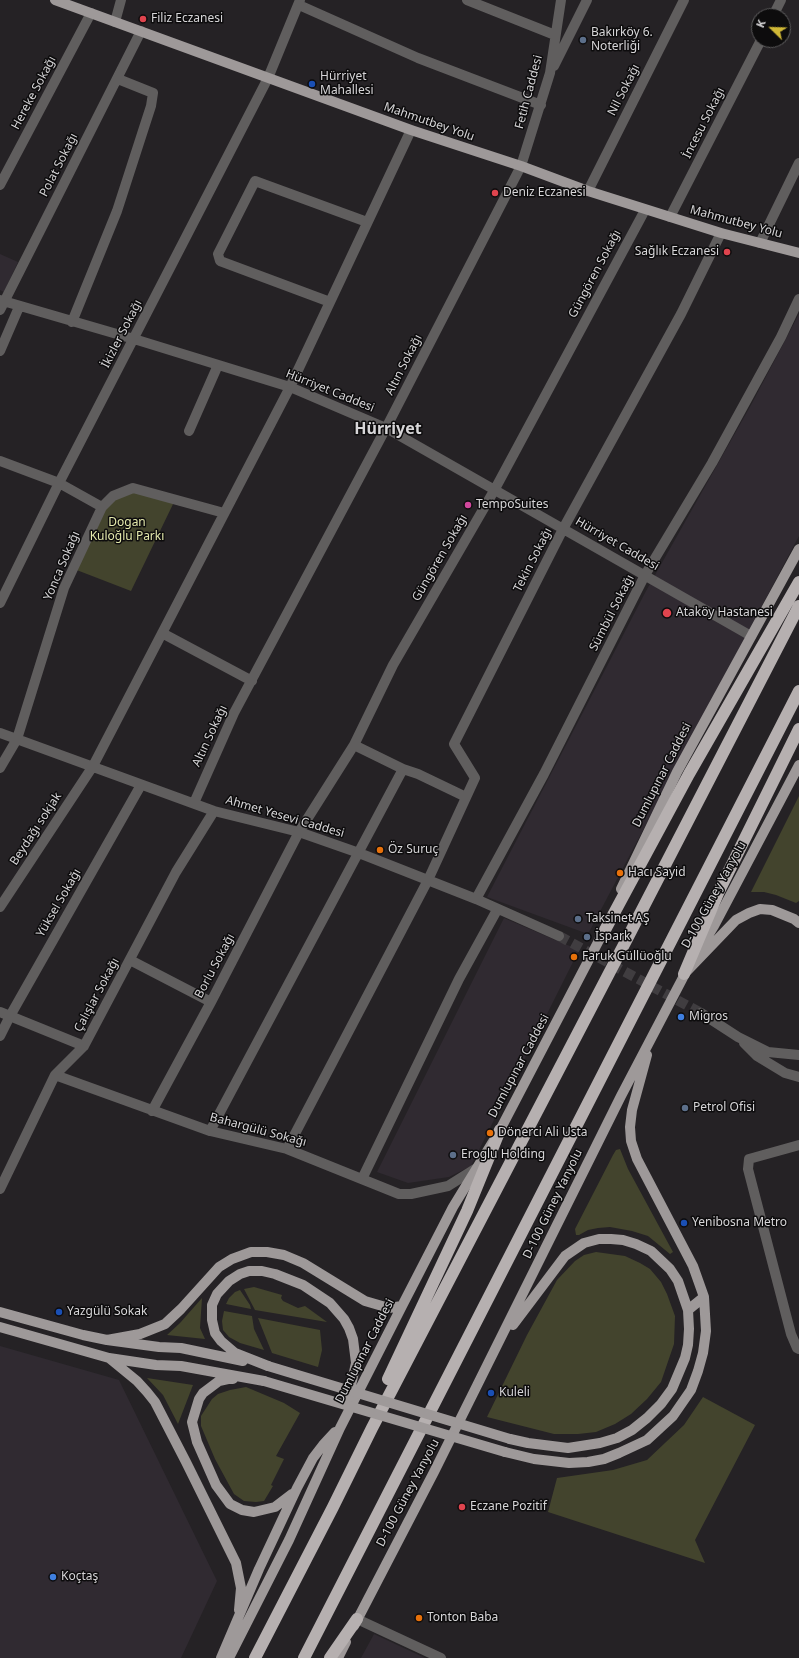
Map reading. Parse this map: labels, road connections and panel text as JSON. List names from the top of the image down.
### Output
{
  "streets": {
    "main road": ["Mahmutbey Yolu", "Dumlupınar Caddesi", "D-100 Güney Yanyolu"],
    "street": [
      "Nil Sokağı",
      "Fetih Caddesi",
      "Hereke Sokağı",
      "İncesu Sokağı",
      "Polat Sokağı",
      "Güngören Sokağı",
      "İkizler Sokağı",
      "Altın Sokağı",
      "Hürriyet Caddesi",
      "Tekin Sokağı",
      "Yonca Sokağı",
      "Sümbül Sokağı",
      "Ahmet Yesevi Caddesi",
      "Beydağı sokjak",
      "Yüksel Sokağı",
      "Borlu Sokağı",
      "Çalışlar Sokağı",
      "Bahargülü Sokağı"
    ]
  },
  "crossings": [
    ["Nil Sokağı", "Mahmutbey Yolu"],
    ["Fetih Caddesi", "Mahmutbey Yolu"],
    ["Fetih Caddesi", "Altın Sokağı"],
    ["Hereke Sokağı", "Mahmutbey Yolu"],
    ["Mahmutbey Yolu", "İncesu Sokağı"],
    ["Mahmutbey Yolu", "Polat Sokağı"],
    ["Mahmutbey Yolu", "Güngören Sokağı"],
    ["Mahmutbey Yolu", "İkizler Sokağı"],
    ["Mahmutbey Yolu", "Altın Sokağı"],
    ["Mahmutbey Yolu", "Tekin Sokağı"],
    ["Mahmutbey Yolu", "Beydağı sokjak"],
    ["Polat Sokağı", "Hürriyet Caddesi"],
    ["Güngören Sokağı", "Hürriyet Caddesi"],
    ["Güngören Sokağı", "Ahmet Yesevi Caddesi"],
    ["Güngören Sokağı", "Borlu Sokağı"],
    ["İkizler Sokağı", "Hürriyet Caddesi"],
    ["Altın Sokağı", "Hürriyet Caddesi"],
    ["Altın Sokağı", "Ahmet Yesevi Caddesi"],
    ["Hürriyet Caddesi", "Tekin Sokağı"],
    ["Hürriyet Caddesi", "Sümbül Sokağı"],
    ["Hürriyet Caddesi", "Dumlupınar Caddesi"],
    ["Hürriyet Caddesi", "Beydağı sokjak"],
    ["Tekin Sokağı", "Ahmet Yesevi Caddesi"],
    ["Tekin Sokağı", "Bahargülü Sokağı"],
    ["Yonca Sokağı", "Ahmet Yesevi Caddesi"],
    ["Yonca Sokağı", "Beydağı sokjak"],
    ["Sümbül Sokağı", "Ahmet Yesevi Caddesi"],
    ["Dumlupınar Caddesi", "Bahargülü Sokağı"],
    ["Ahmet Yesevi Caddesi", "Beydağı sokjak"],
    ["Ahmet Yesevi Caddesi", "Yüksel Sokağı"],
    ["Ahmet Yesevi Caddesi", "Borlu Sokağı"],
    ["Ahmet Yesevi Caddesi", "Çalışlar Sokağı"],
    ["Borlu Sokağı", "Bahargülü Sokağı"],
    ["Çalışlar Sokağı", "Bahargülü Sokağı"]
  ],
  "districts": ["Hürriyet"],
  "parks": ["Dogan Kuloğlu Parkı"],
  "places": [
    "Filiz Eczanesi",
    "Bakırköy 6. Noterliği",
    "Hürriyet Mahallesi",
    "Deniz Eczanesi",
    "Sağlık Eczanesi",
    "TempoSuites",
    "Ataköy Hastanesi",
    "Öz Suruç",
    "Hacı Sayid",
    "Taksinet AŞ",
    "İspark",
    "Faruk Güllüoğlu",
    "Migros",
    "Petrol Ofisi",
    "Dönerci Ali Usta",
    "Eroglu Holding",
    "Yenibosna Metro",
    "Yazgülü Sokak",
    "Kuleli",
    "Eczane Pozitif",
    "Koçtaş",
    "Tonton Baba"
  ],
  "north": "top left"
}
